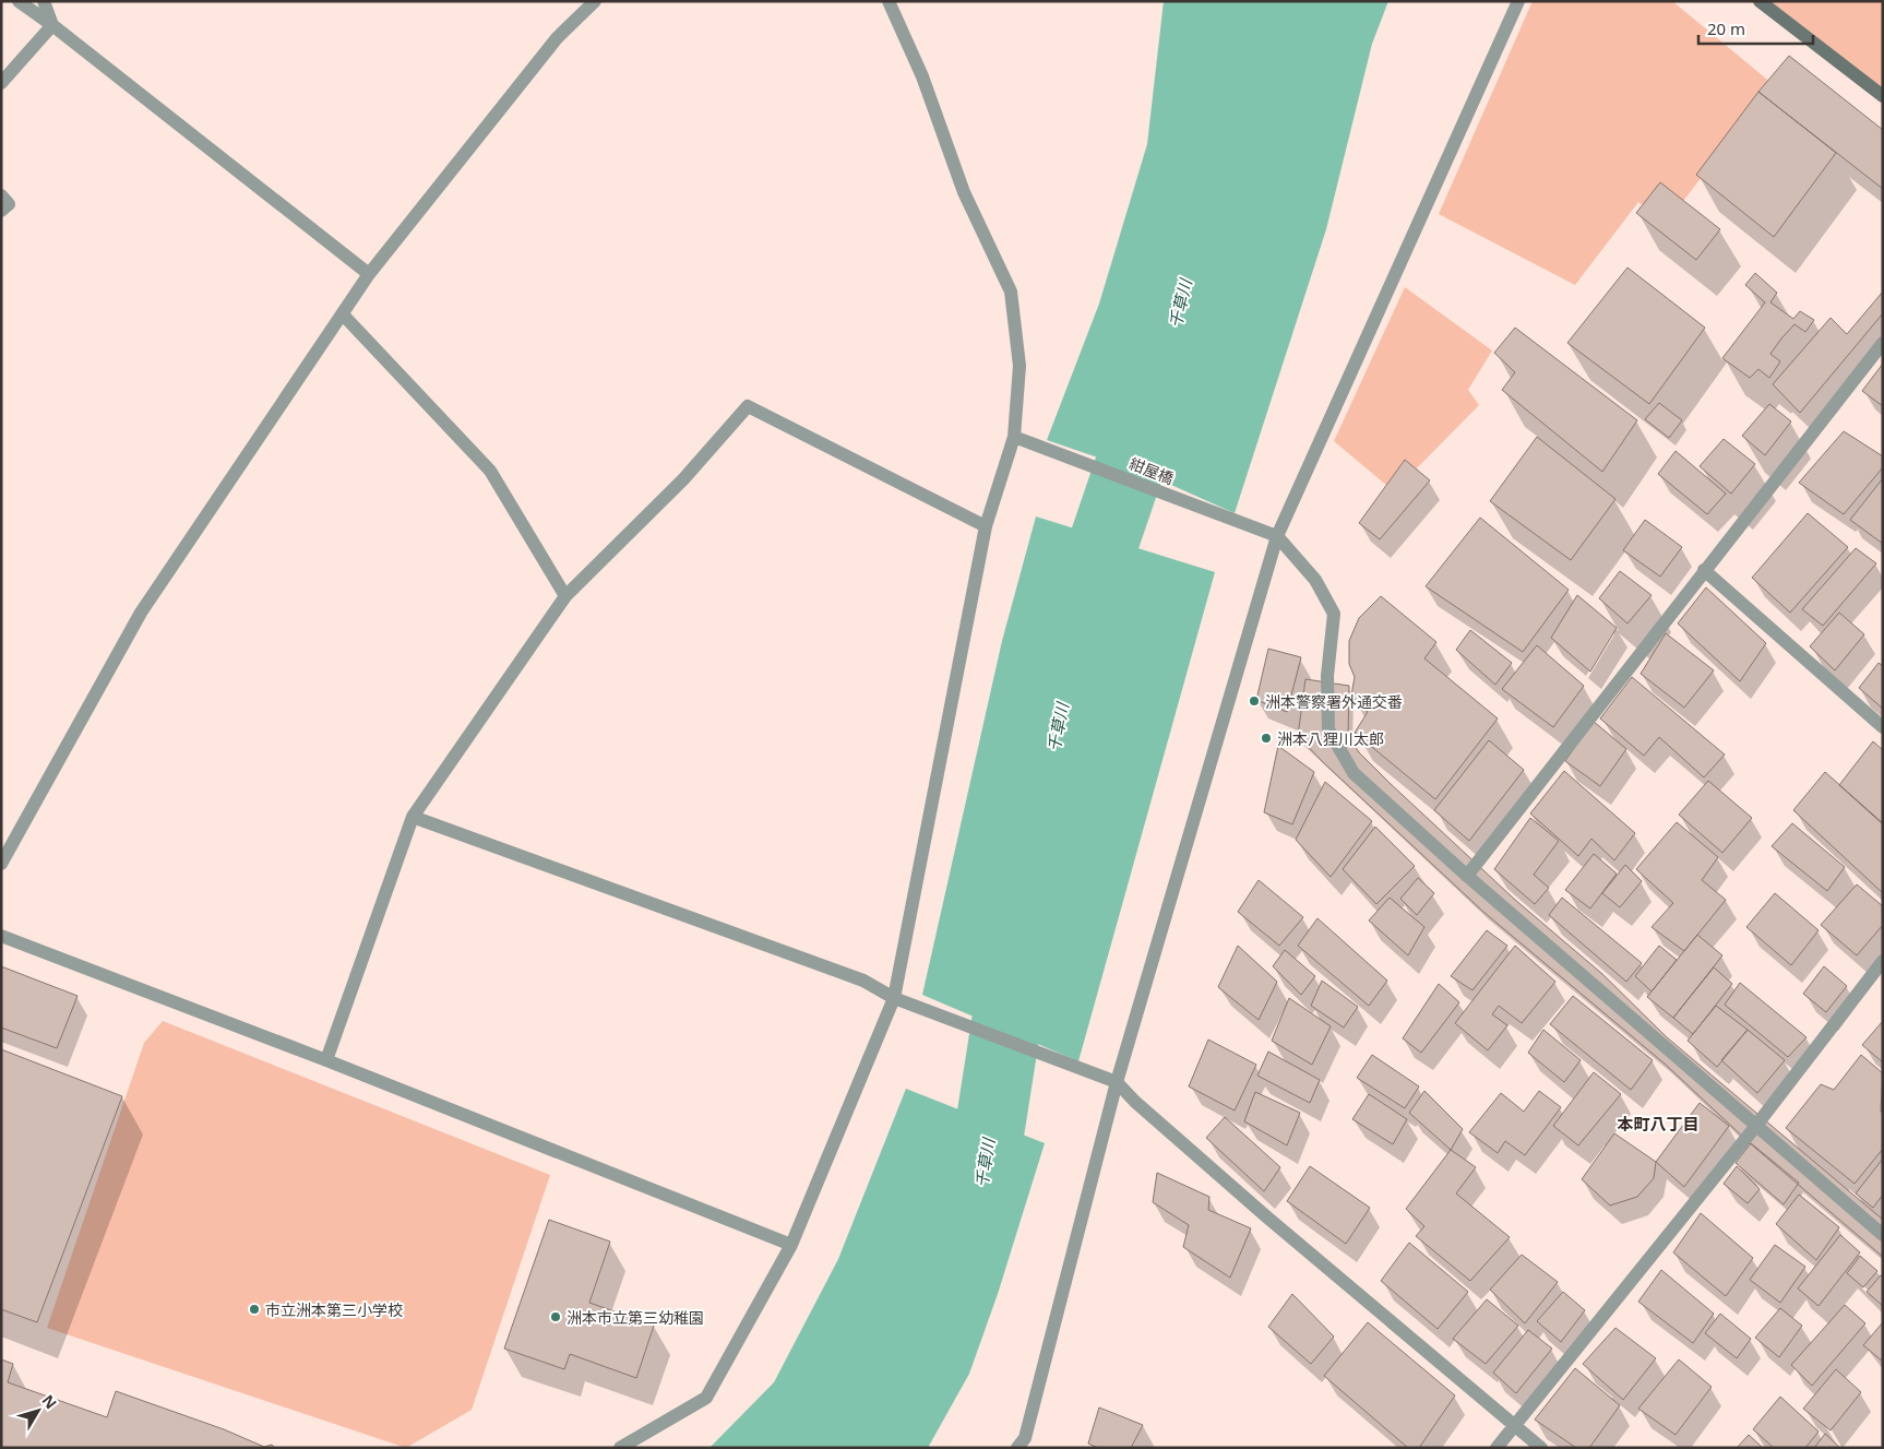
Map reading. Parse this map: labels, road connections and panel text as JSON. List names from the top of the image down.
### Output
{
  "streets": {
    "street": ["紺屋橋"]
  },
  "districts": ["本町八丁目"],
  "water": ["千草川"],
  "places": [
    "洲本警察署外通交番",
    "洲本八狸川太郎",
    "市立洲本第三小学校",
    "洲本市立第三幼稚園"
  ],
  "scale_bar": "20 m",
  "north": "top right"
}
